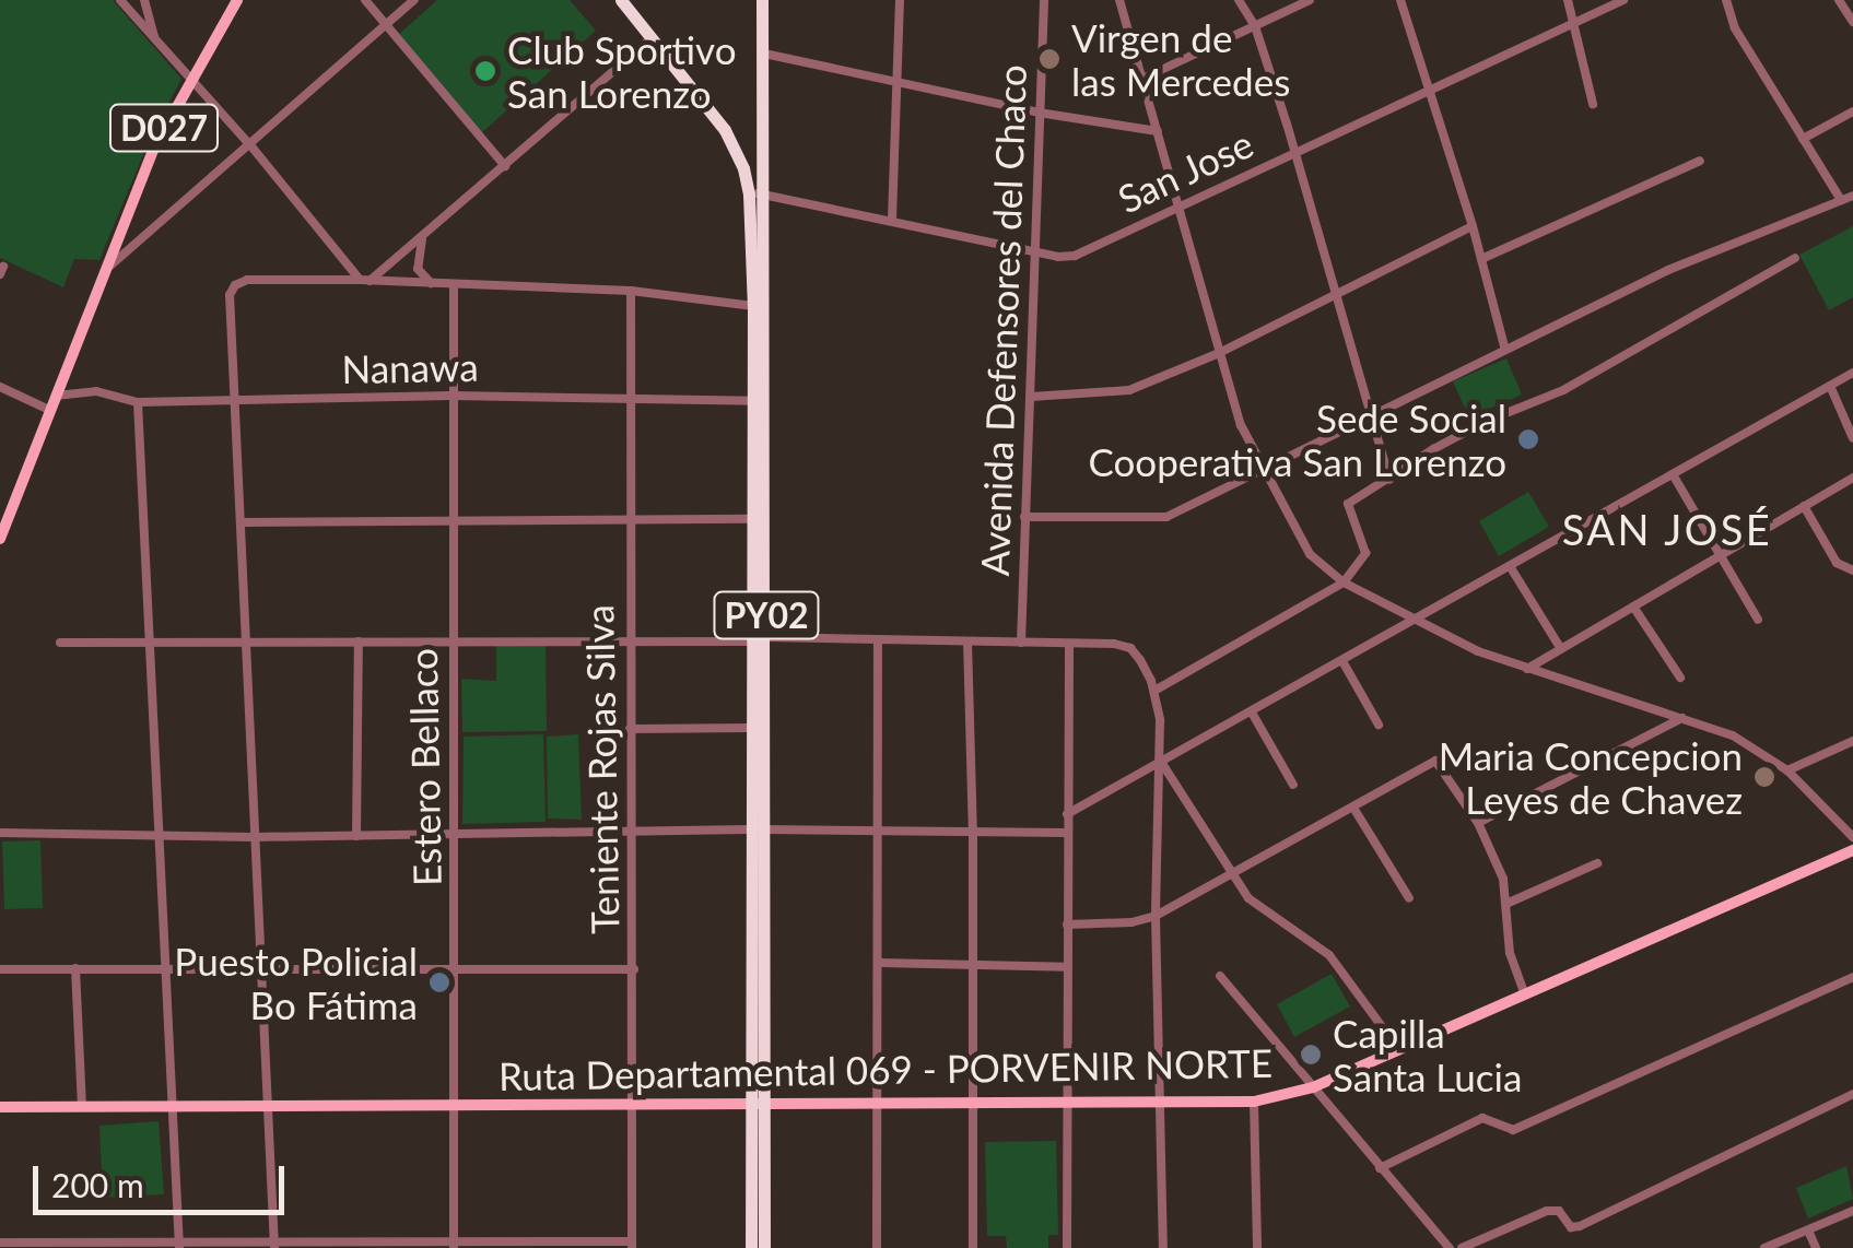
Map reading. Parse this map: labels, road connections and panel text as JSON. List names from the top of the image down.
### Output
{
  "streets": {
    "highway": ["PY02"],
    "main road": ["D027", "Ruta Departamental 069 - PORVENIR NORTE"],
    "street": [
      "San Jose",
      "Avenida Defensores del Chaco",
      "Nanawa",
      "Estero Bellaco",
      "Teniente Rojas Silva"
    ]
  },
  "crossings": [
    ["D027", "Nanawa"],
    ["San Jose", "Avenida Defensores del Chaco"],
    ["San Jose", "PY02"],
    ["Nanawa", "PY02"],
    ["Nanawa", "Estero Bellaco"],
    ["Nanawa", "Teniente Rojas Silva"],
    ["PY02", "Ruta Departamental 069 - PORVENIR NORTE"],
    ["Estero Bellaco", "Ruta Departamental 069 - PORVENIR NORTE"],
    ["Teniente Rojas Silva", "Ruta Departamental 069 - PORVENIR NORTE"]
  ],
  "districts": ["SAN JOSÉ"],
  "places": [
    "Virgen de las Mercedes",
    "Club Sportivo San Lorenzo",
    "Sede Social Cooperativa San Lorenzo",
    "Maria Concepcion Leyes de Chavez",
    "Puesto Policial Bo Fátima",
    "Capilla Santa Lucia"
  ],
  "scale_bar": "200 m"
}
